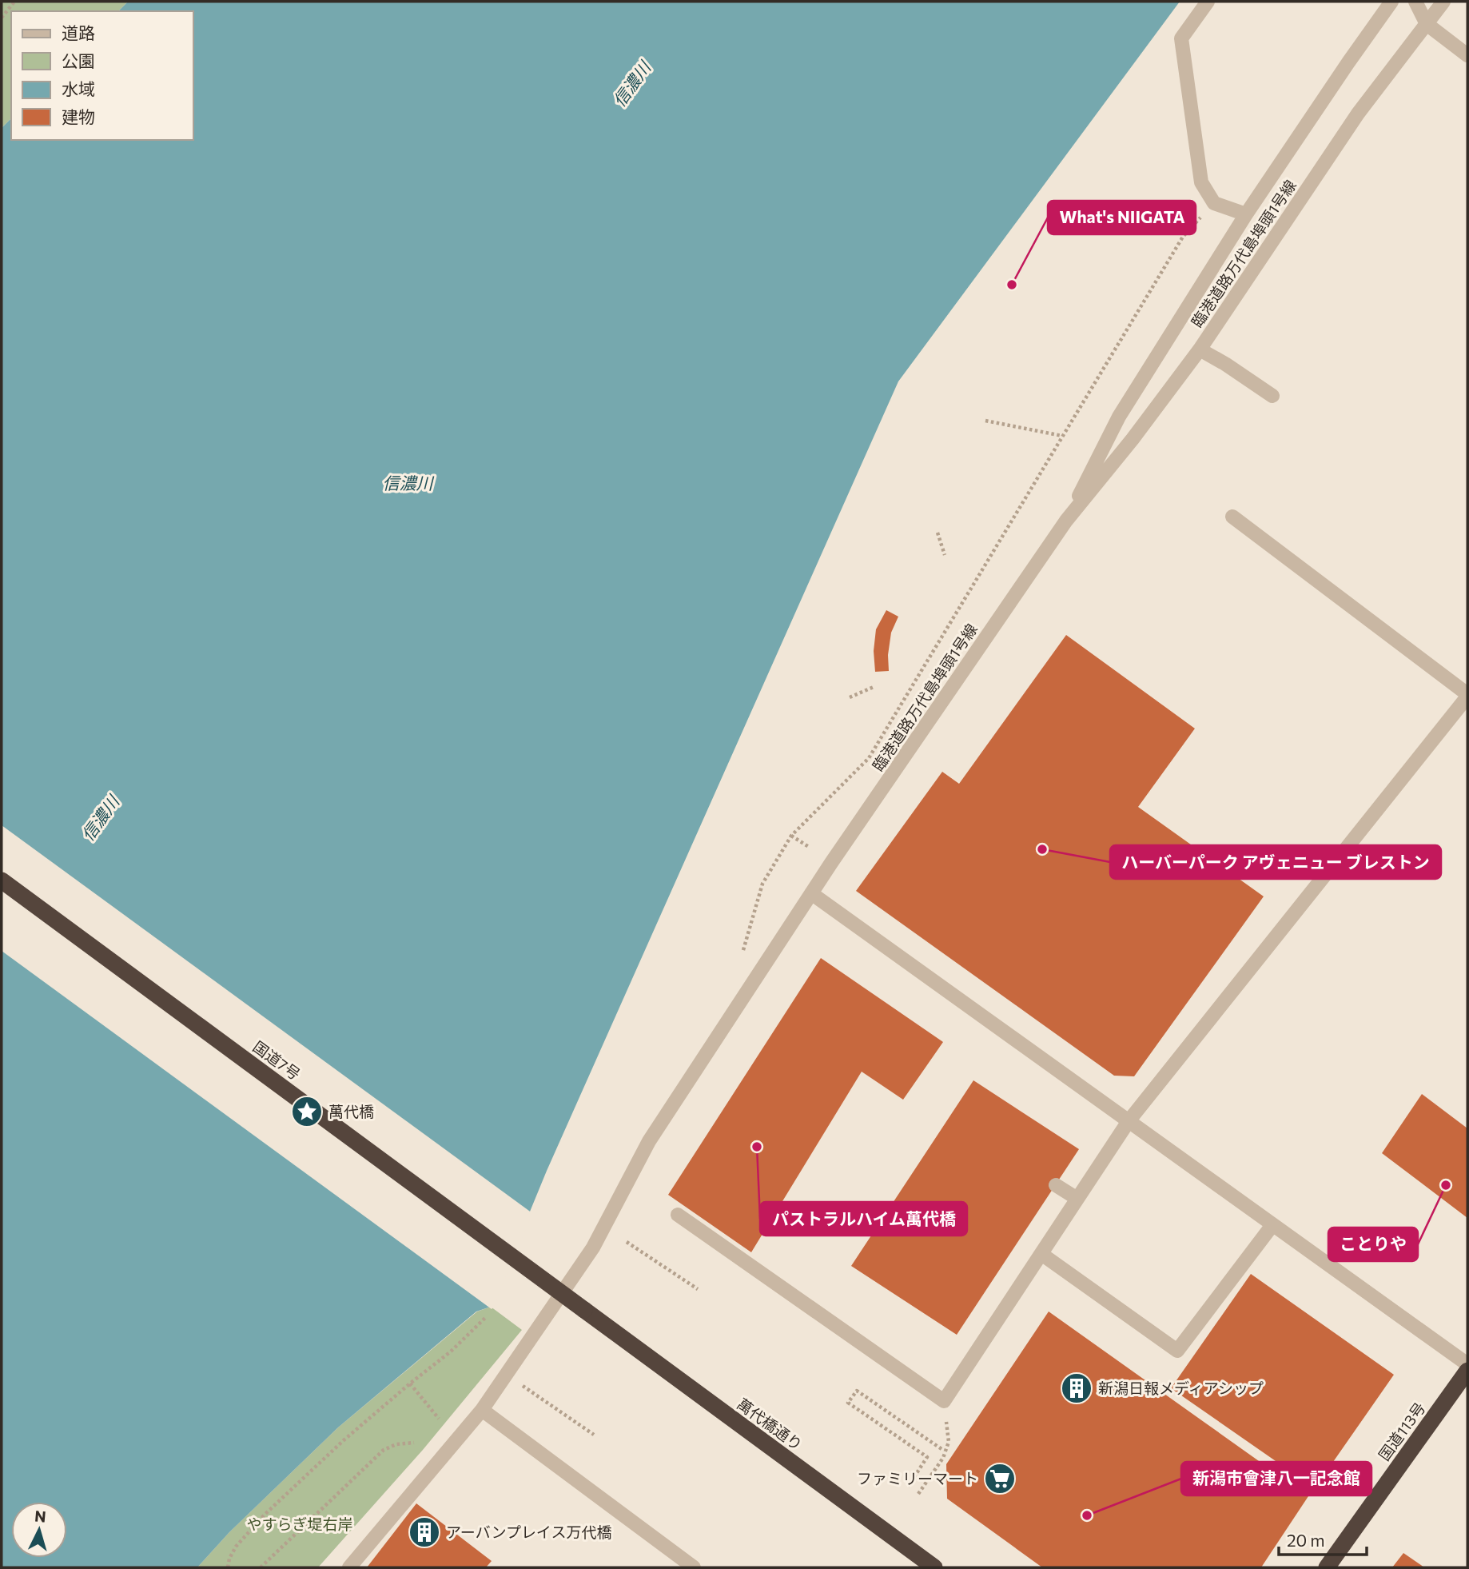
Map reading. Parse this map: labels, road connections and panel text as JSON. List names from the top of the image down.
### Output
{
  "streets": {
    "highway": ["国道7号", "萬代橋通り", "国道113号"],
    "street": ["臨港道路万代島埠頭1号線"]
  },
  "crossings": [
    ["国道7号", "萬代橋通り"]
  ],
  "water": ["信濃川"],
  "parks": ["やすらぎ堤右岸"],
  "places": {
    "other": [
      "What's NIIGATA",
      "ハーバーパーク アヴェニュー ブレストン",
      "パストラルハイム萬代橋",
      "ことりや",
      "新潟市會津八一記念館"
    ],
    "place": ["萬代橋"],
    "building": ["新潟日報メディアシップ", "アーバンプレイス万代橋"],
    "supermarket": ["ファミリーマート"]
  },
  "legend": [
    "道路",
    "公園",
    "水域",
    "建物"
  ],
  "scale_bar": "20 m",
  "north": "top"
}
